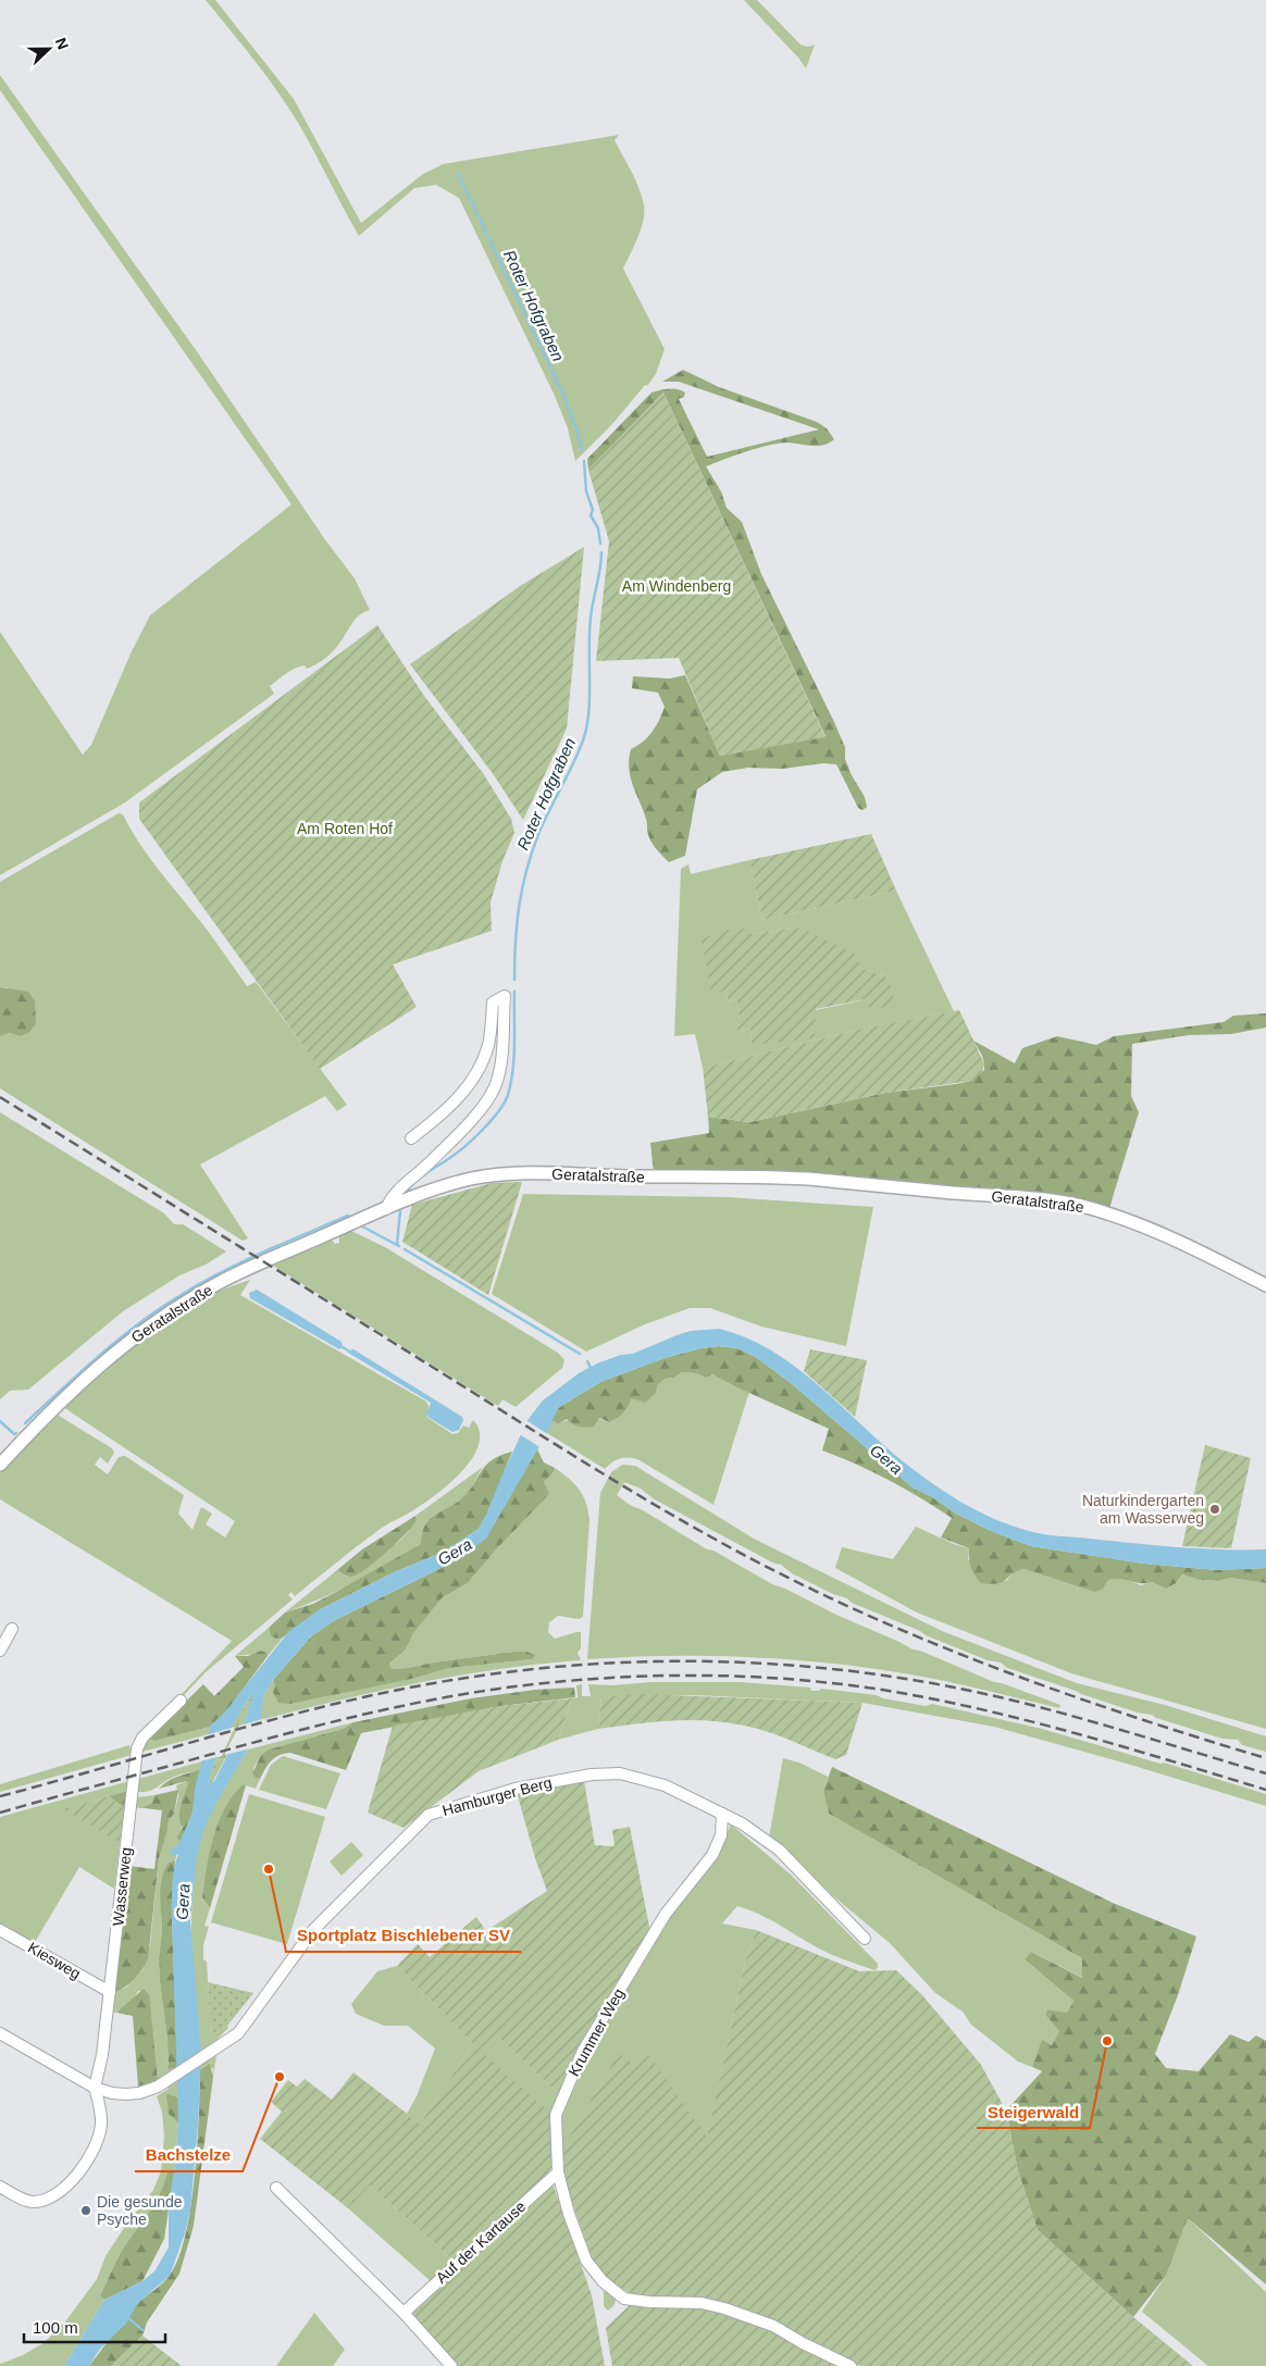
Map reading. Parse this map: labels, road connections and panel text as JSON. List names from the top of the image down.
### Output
{
  "streets": {
    "street": [
      "Geratalstraße",
      "Hamburger Berg",
      "Wasserweg",
      "Kiesweg",
      "Krummer Weg",
      "Auf der Kartause"
    ]
  },
  "crossings": [
    ["Hamburger Berg", "Wasserweg"],
    ["Hamburger Berg", "Krummer Weg"],
    ["Wasserweg", "Kiesweg"],
    ["Krummer Weg", "Auf der Kartause"]
  ],
  "water": ["Roter Hofgraben", "Gera"],
  "parks": ["Am Windenberg", "Am Roten Hof"],
  "places": [
    "Naturkindergarten am Wasserweg",
    "Sportplatz Bischlebener SV",
    "Steigerwald",
    "Bachstelze",
    "Die gesunde Psyche"
  ],
  "scale_bar": "100 m",
  "north": "right"
}
